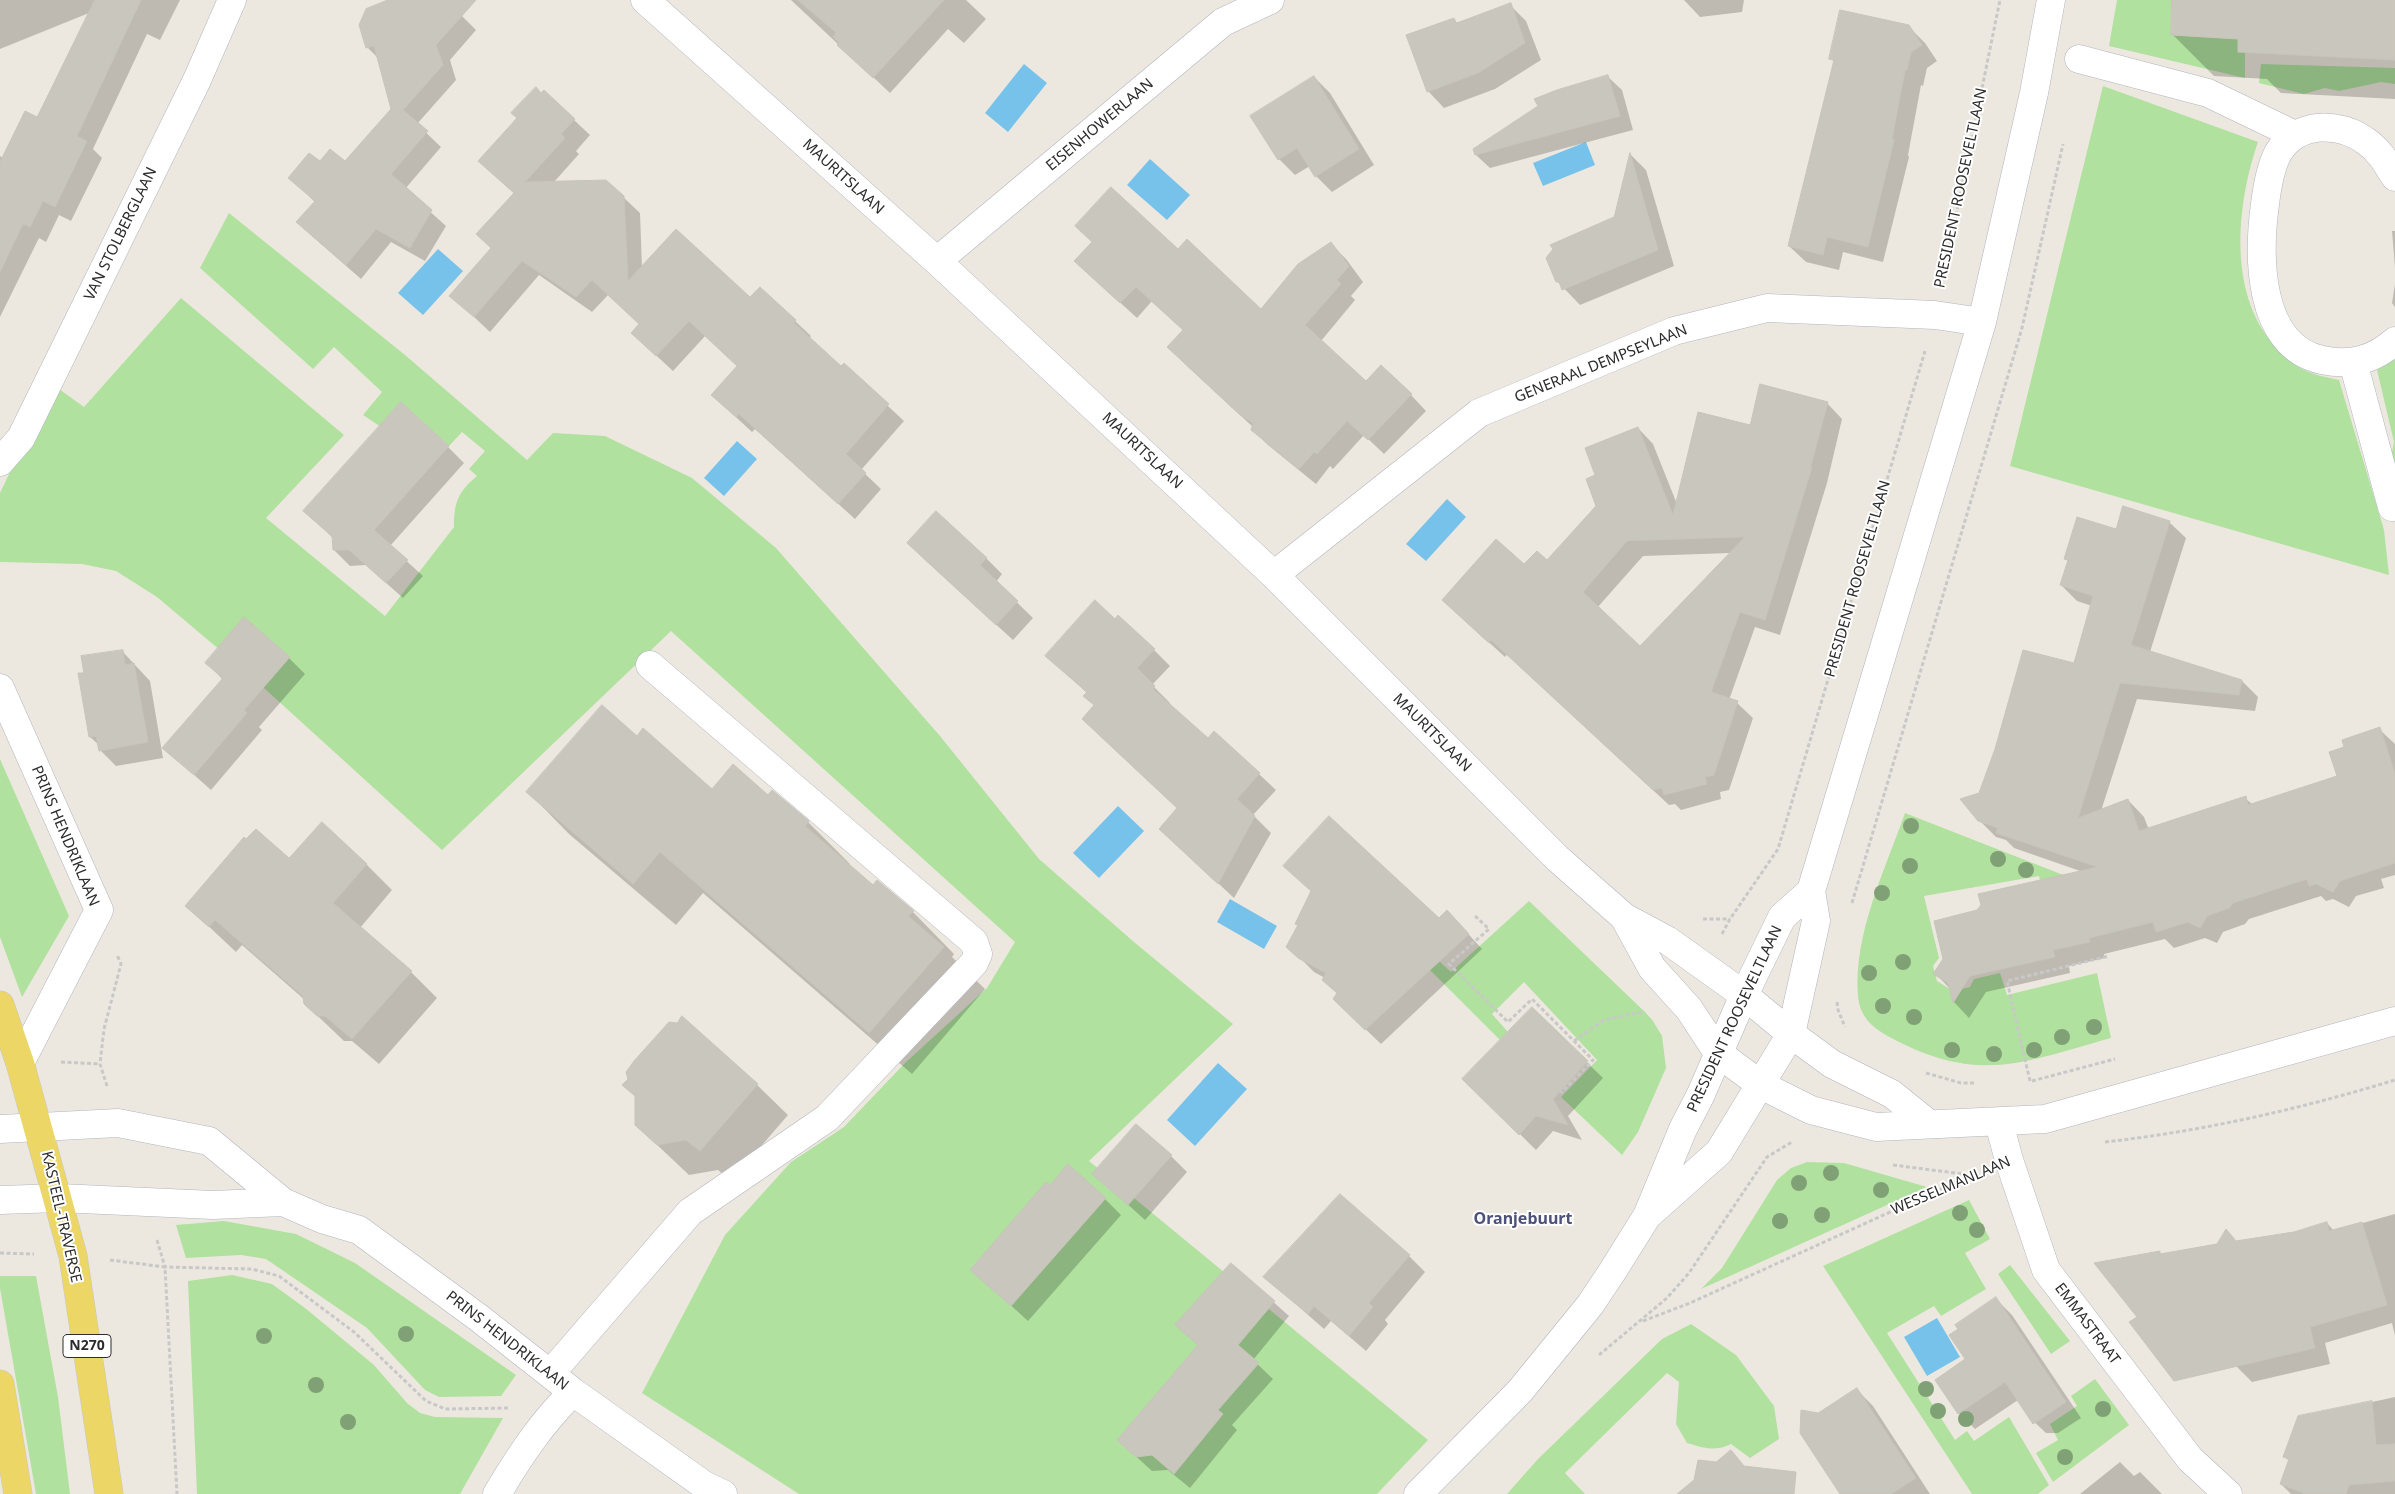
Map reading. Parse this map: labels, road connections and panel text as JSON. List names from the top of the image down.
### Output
{
  "streets": {
    "main road": ["KASTEEL-TRAVERSE", "N270"],
    "street": [
      "EISENHOWERLAAN",
      "MAURITSLAAN",
      "PRESIDENT ROOSEVELTLAAN",
      "VAN STOLBERGLAAN",
      "GENERAAL DEMPSEYLAAN",
      "PRINS HENDRIKLAAN",
      "EMMASTRAAT"
    ],
    "path": ["WESSELMANLAAN"]
  },
  "crossings": [
    ["EISENHOWERLAAN", "MAURITSLAAN"],
    ["MAURITSLAAN", "PRESIDENT ROOSEVELTLAAN"],
    ["MAURITSLAAN", "GENERAAL DEMPSEYLAAN"],
    ["PRESIDENT ROOSEVELTLAAN", "GENERAAL DEMPSEYLAAN"],
    ["PRINS HENDRIKLAAN", "KASTEEL-TRAVERSE"],
    ["WESSELMANLAAN", "EMMASTRAAT"]
  ],
  "districts": ["Oranjebuurt"]
}
